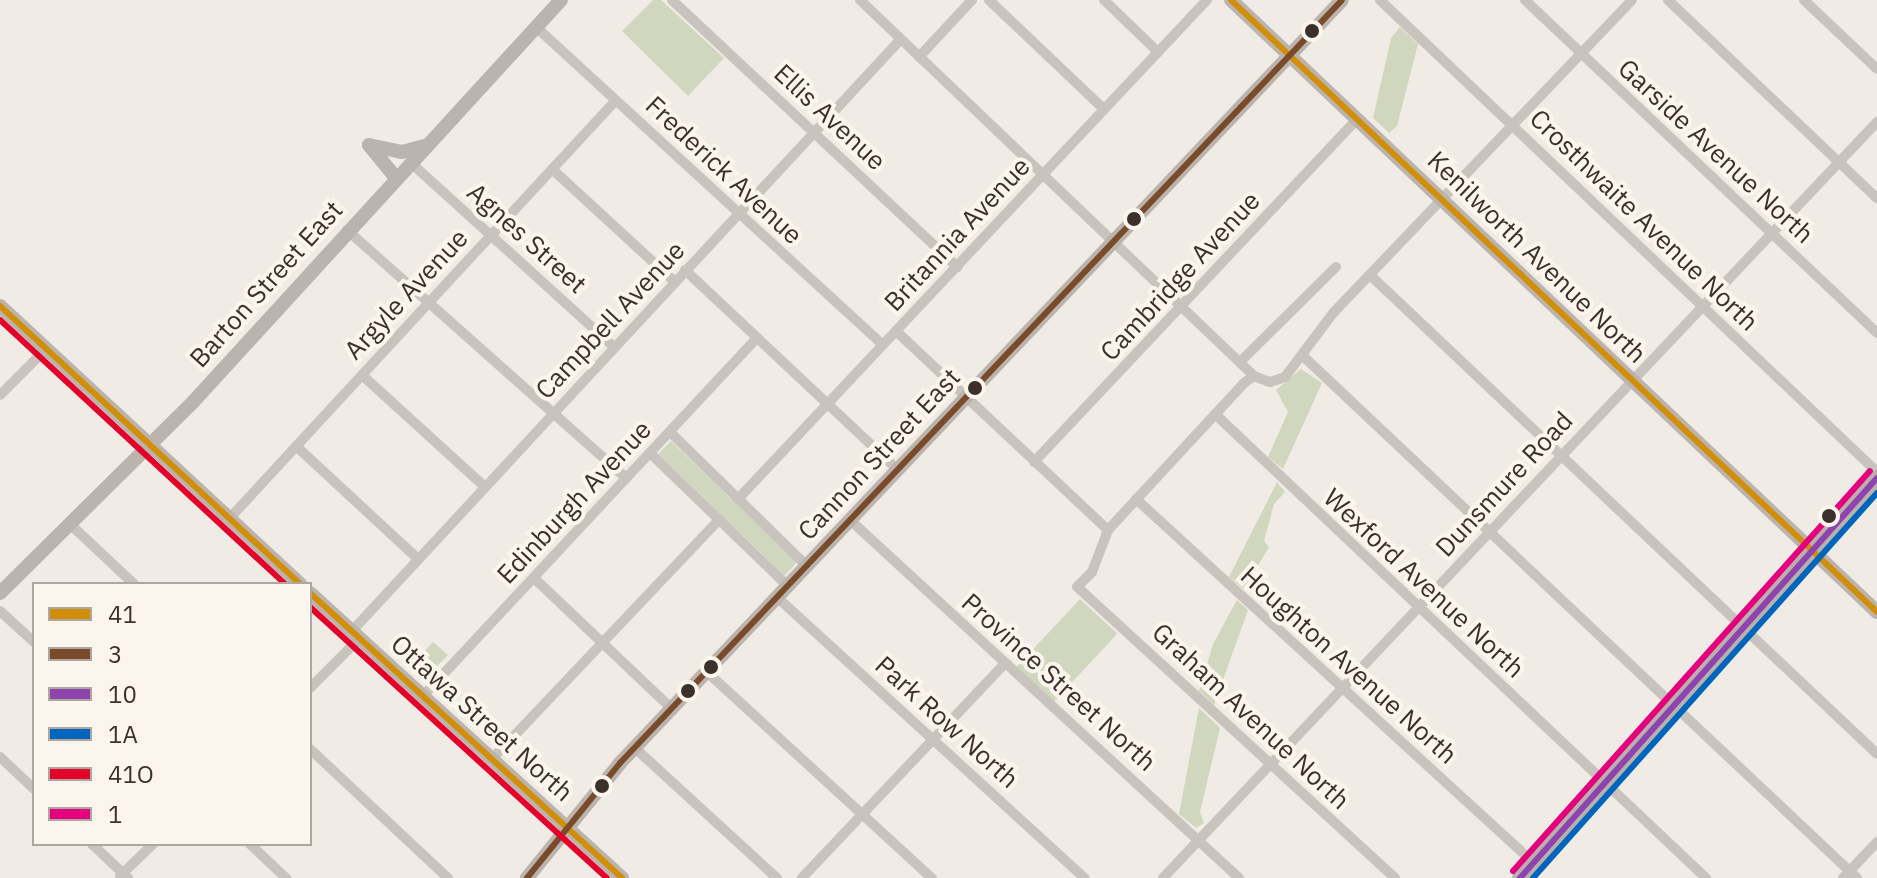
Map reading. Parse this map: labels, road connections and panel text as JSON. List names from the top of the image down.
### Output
{
  "streets": {
    "main road": [
      "Kenilworth Avenue North",
      "Barton Street East",
      "Cannon Street East",
      "Ottawa Street North"
    ],
    "street": [
      "Ellis Avenue",
      "Garside Avenue North",
      "Frederick Avenue",
      "Crosthwaite Avenue North",
      "Britannia Avenue",
      "Agnes Street",
      "Cambridge Avenue",
      "Argyle Avenue",
      "Campbell Avenue",
      "Dunsmure Road",
      "Edinburgh Avenue",
      "Wexford Avenue North",
      "Houghton Avenue North",
      "Province Street North",
      "Graham Avenue North",
      "Park Row North"
    ]
  },
  "crossings": [
    ["Ellis Avenue", "Britannia Avenue"],
    ["Ellis Avenue", "Campbell Avenue"],
    ["Garside Avenue North", "Dunsmure Road"],
    ["Frederick Avenue", "Britannia Avenue"],
    ["Frederick Avenue", "Barton Street East"],
    ["Frederick Avenue", "Argyle Avenue"],
    ["Frederick Avenue", "Campbell Avenue"],
    ["Crosthwaite Avenue North", "Dunsmure Road"],
    ["Agnes Street", "Barton Street East"],
    ["Agnes Street", "Argyle Avenue"],
    ["Agnes Street", "Campbell Avenue"],
    ["Kenilworth Avenue North", "Cambridge Avenue"],
    ["Kenilworth Avenue North", "Cannon Street East"],
    ["Kenilworth Avenue North", "Dunsmure Road"],
    ["Campbell Avenue", "Ottawa Street North"],
    ["Cannon Street East", "Province Street North"],
    ["Cannon Street East", "Ottawa Street North"],
    ["Cannon Street East", "Park Row North"],
    ["Dunsmure Road", "Wexford Avenue North"],
    ["Dunsmure Road", "Houghton Avenue North"],
    ["Dunsmure Road", "Province Street North"],
    ["Dunsmure Road", "Graham Avenue North"],
    ["Edinburgh Avenue", "Ottawa Street North"],
    ["Edinburgh Avenue", "Park Row North"]
  ],
  "lines": [
    "transit line 41",
    "transit line 3",
    "transit line 41O",
    "transit line 1",
    "transit line 10",
    "transit line 1A"
  ],
  "legend": [
    "41",
    "3",
    "10",
    "1A",
    "41O",
    "1"
  ]
}
